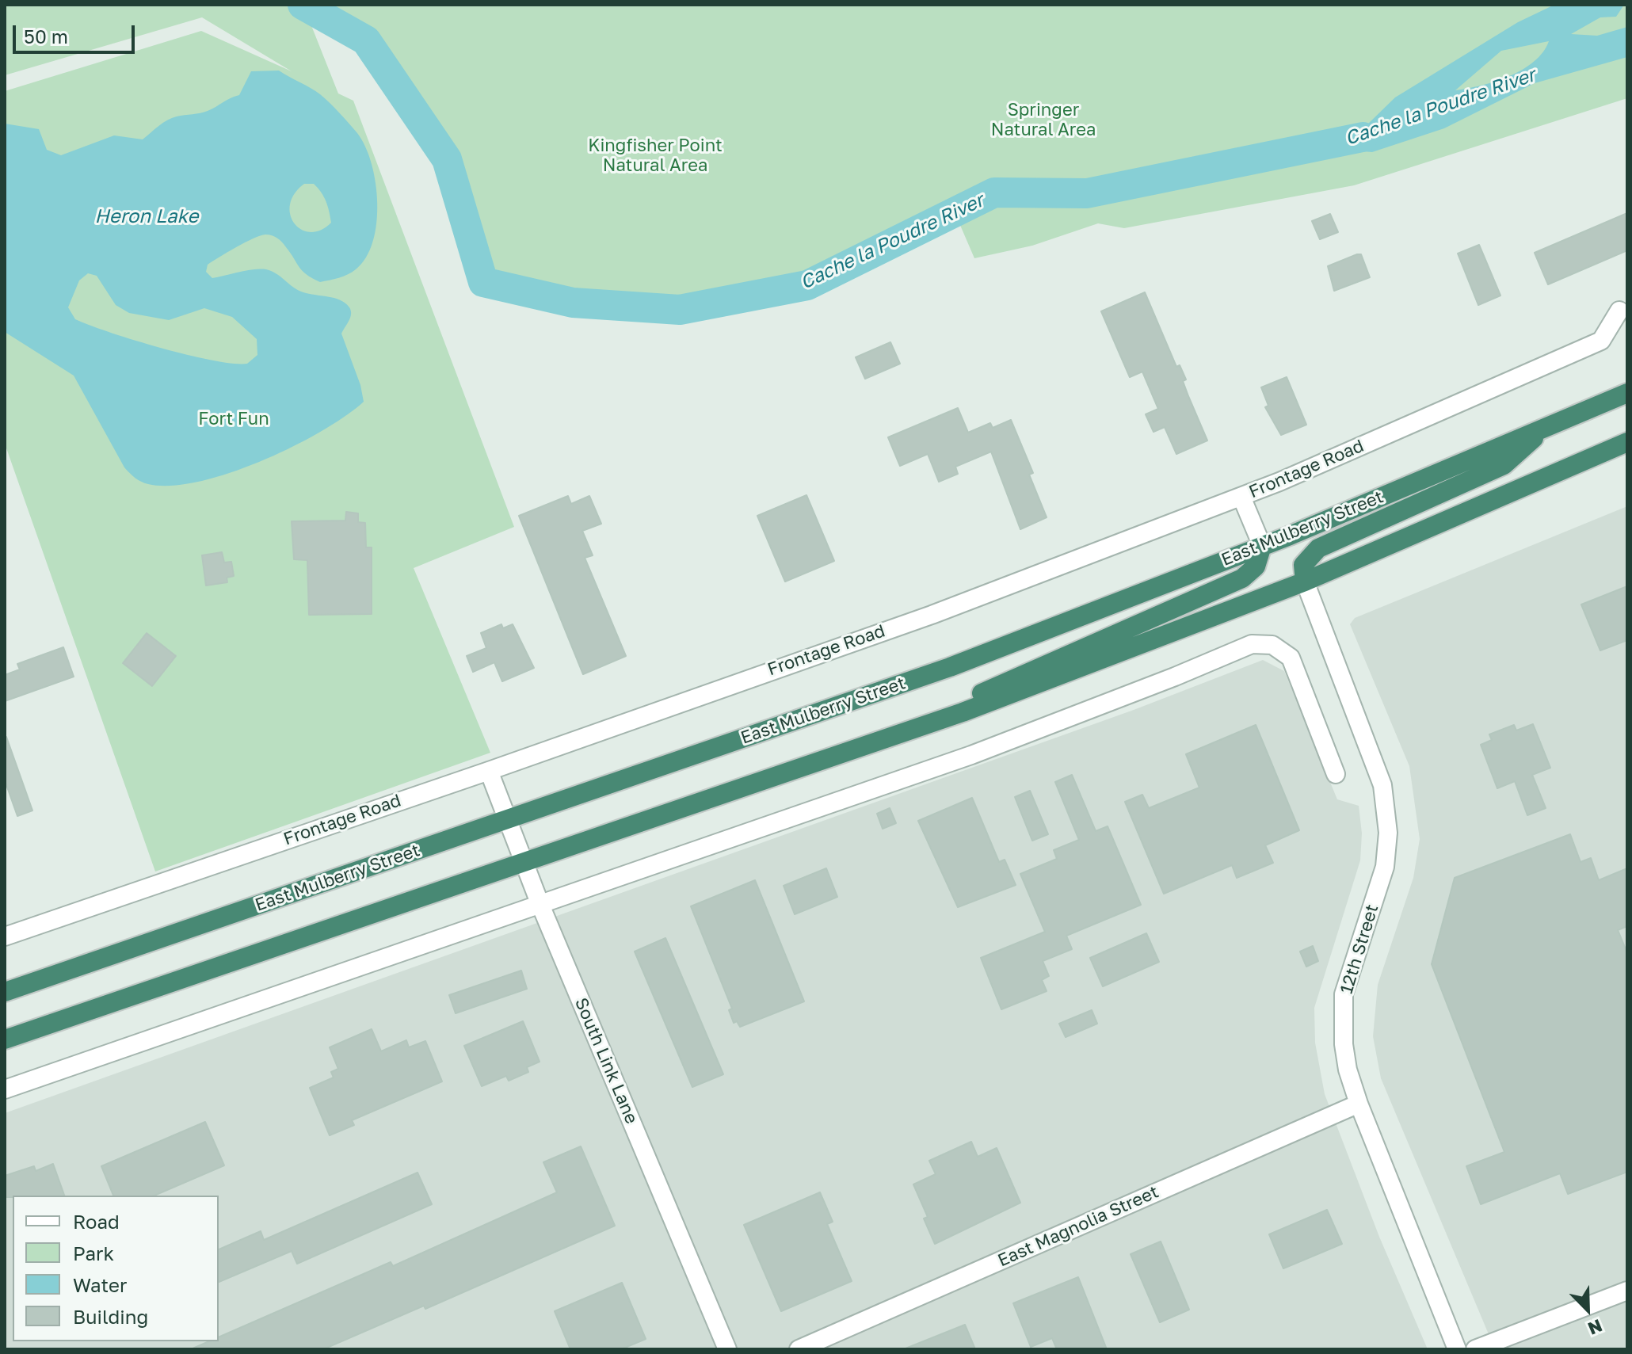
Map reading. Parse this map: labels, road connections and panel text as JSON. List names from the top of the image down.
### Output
{
  "streets": {
    "highway": ["East Mulberry Street"],
    "street": [
      "Frontage Road",
      "12th Street",
      "South Link Lane",
      "East Magnolia Street"
    ]
  },
  "crossings": [
    ["Frontage Road", "South Link Lane"],
    ["East Mulberry Street", "South Link Lane"],
    ["12th Street", "East Magnolia Street"]
  ],
  "water": ["Cache la Poudre River", "Heron Lake"],
  "parks": ["Springer Natural Area", "Kingfisher Point Natural Area", "Fort Fun"],
  "legend": [
    "Road",
    "Park",
    "Water",
    "Building"
  ],
  "scale_bar": "50 m",
  "north": "bottom right"
}
